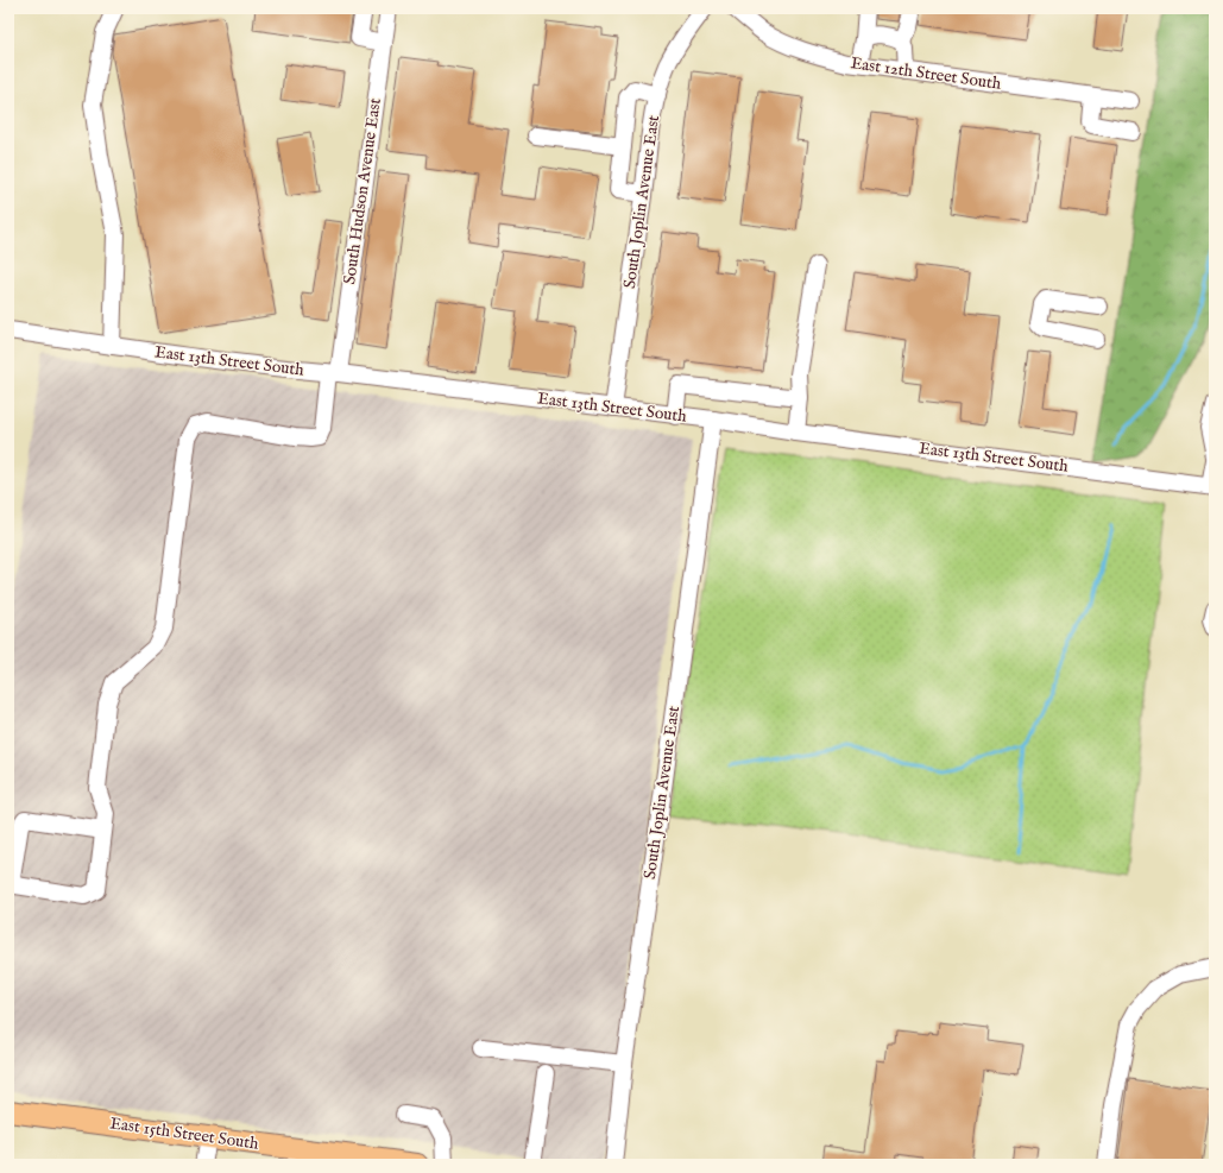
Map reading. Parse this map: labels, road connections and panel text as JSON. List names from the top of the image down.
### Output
{
  "streets": {
    "main road": ["East 15th Street South"],
    "street": [
      "East 12th Street South",
      "South Hudson Avenue East",
      "South Joplin Avenue East",
      "East 13th Street South"
    ]
  },
  "crossings": [
    ["South Hudson Avenue East", "East 13th Street South"],
    ["South Joplin Avenue East", "East 13th Street South"]
  ]
}
